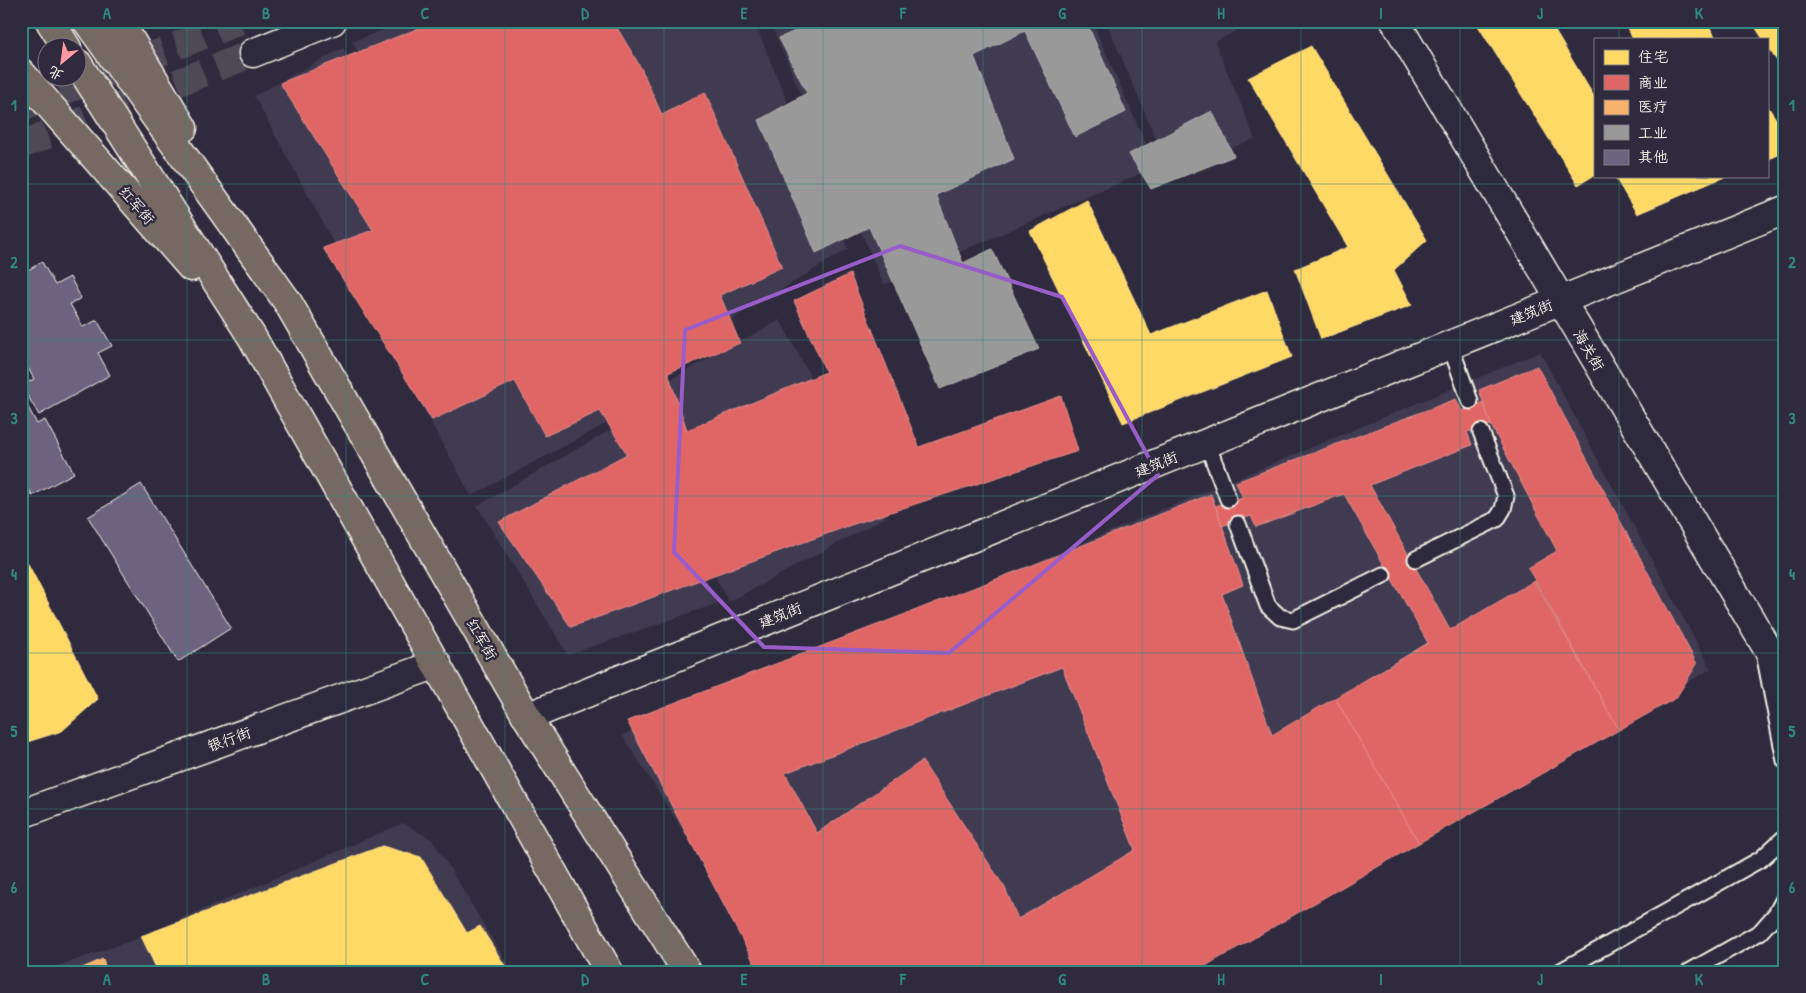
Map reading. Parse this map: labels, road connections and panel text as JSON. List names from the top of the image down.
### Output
{
  "streets": {
    "main road": ["红军街"],
    "street": ["建筑街", "海关街", "银行街"]
  },
  "crossings": [
    ["红军街", "建筑街"],
    ["红军街", "银行街"],
    ["建筑街", "海关街"]
  ],
  "legend": [
    "住宅",
    "商业",
    "医疗",
    "工业",
    "其他"
  ],
  "north": "bottom left",
  "grid": {
    "columns": [
      "A",
      "B",
      "C",
      "D",
      "E",
      "F",
      "G",
      "H",
      "I",
      "J",
      "K"
    ],
    "rows": [
      "1",
      "2",
      "3",
      "4",
      "5",
      "6"
    ]
  }
}
